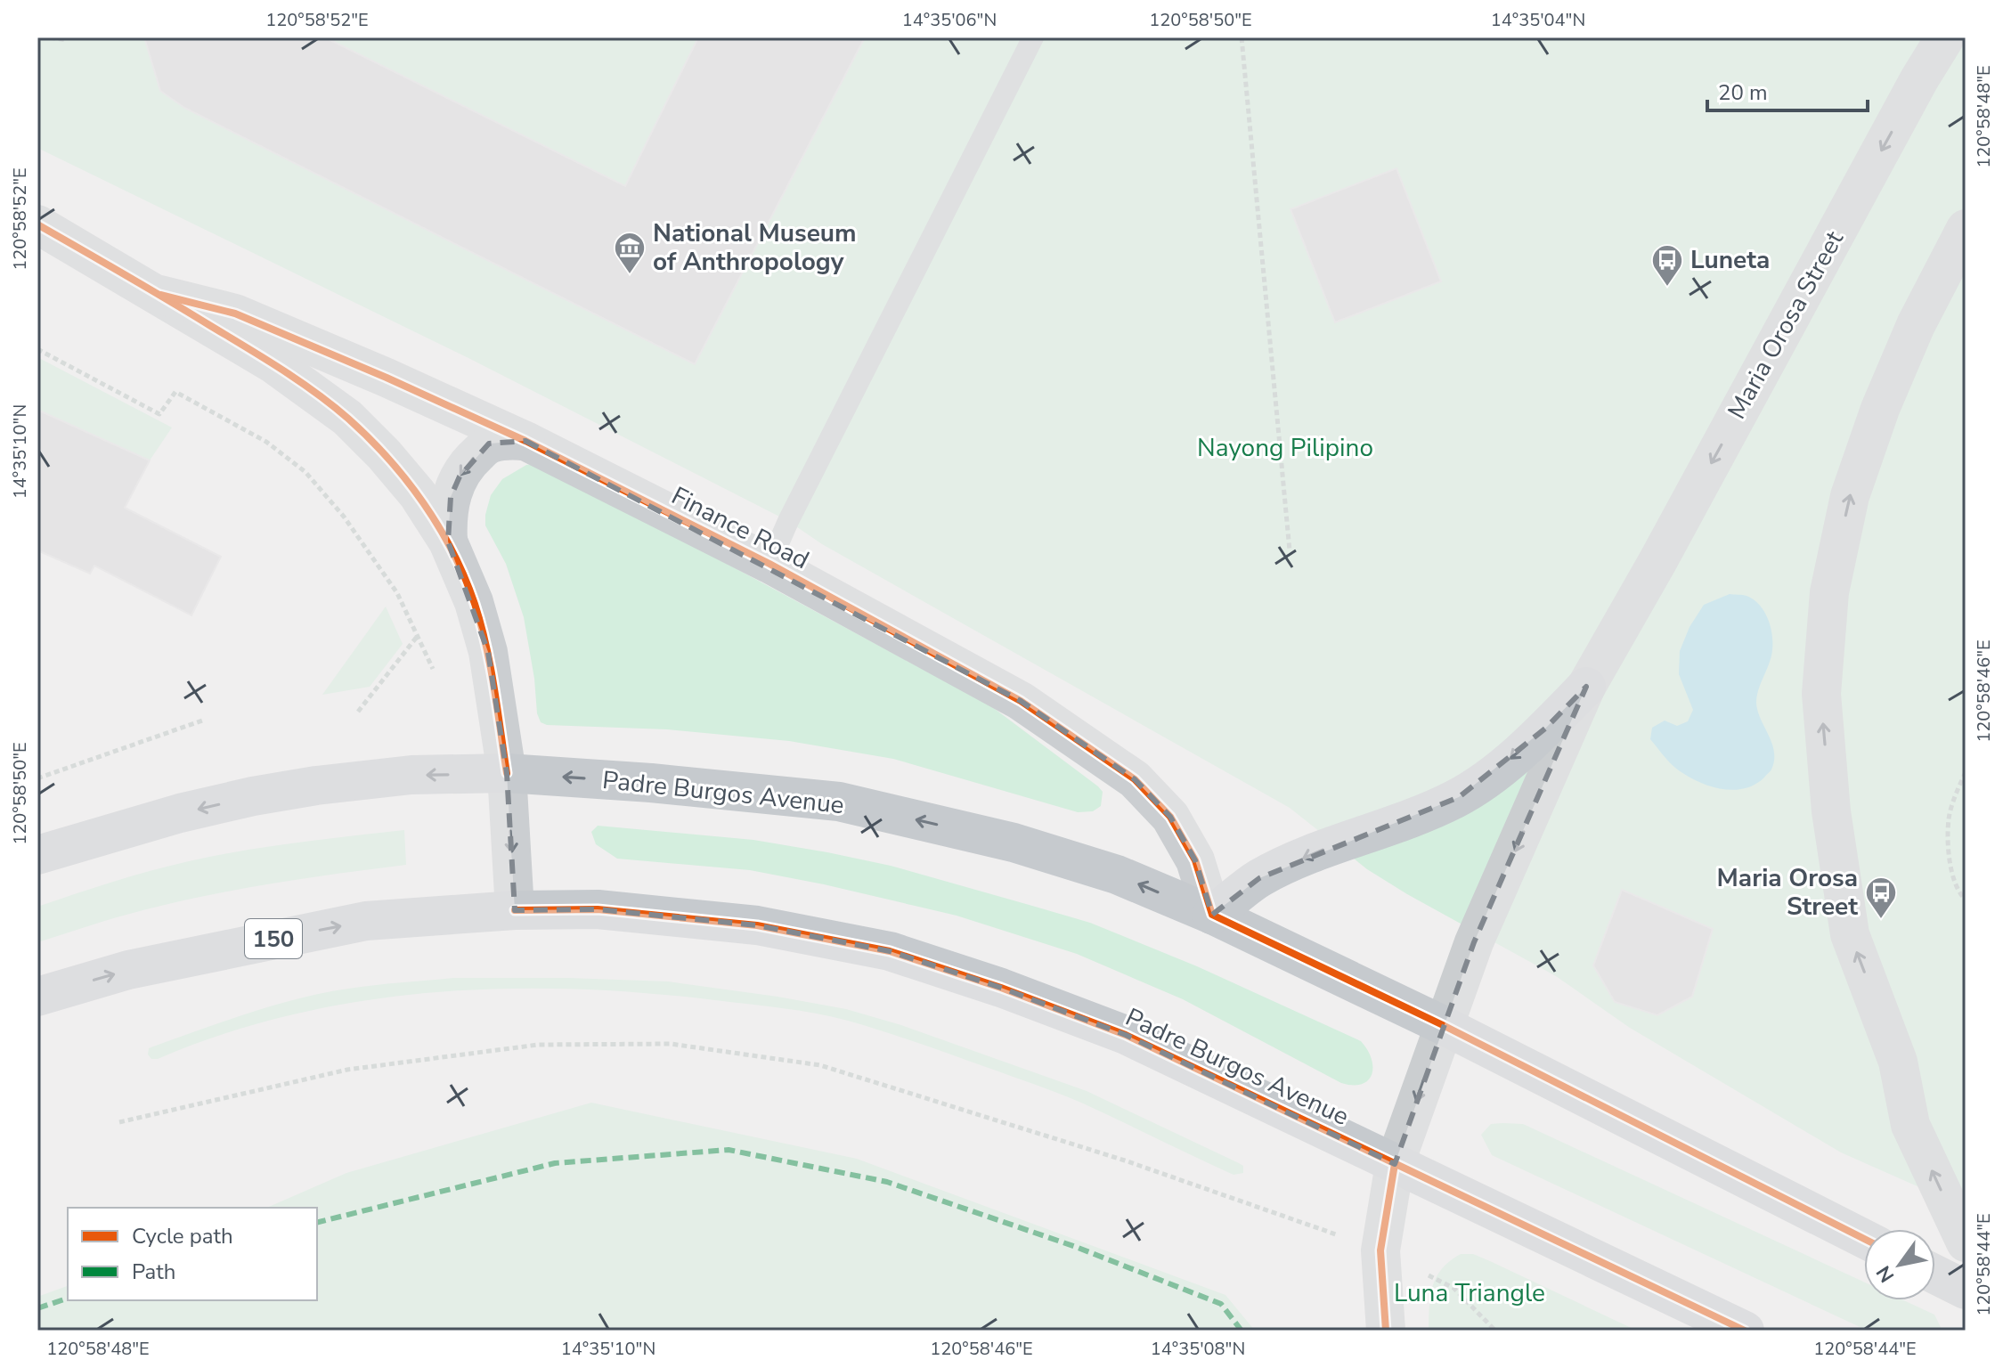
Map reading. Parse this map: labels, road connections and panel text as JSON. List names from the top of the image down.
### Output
{
  "streets": {
    "main road": ["Finance Road", "Padre Burgos Avenue", "150"],
    "street": ["Maria Orosa Street"]
  },
  "crossings": [
    ["Maria Orosa Street", "Padre Burgos Avenue"],
    ["Finance Road", "Padre Burgos Avenue"]
  ],
  "one_way": ["Maria Orosa Street"],
  "parks": ["Nayong Pilipino", "Luna Triangle"],
  "places": {
    "museum": ["National Museum of Anthropology"],
    "bus stop": ["Luneta", "Maria Orosa Street"]
  },
  "legend": ["Cycle path", "Path"],
  "scale_bar": "20 m",
  "north": "bottom left",
  "coordinates": [
    "120°58'52\"E",
    "14°35'06\"N",
    "120°58'50\"E",
    "14°35'04\"N",
    "120°58'48\"E",
    "14°35'10\"N",
    "120°58'46\"E",
    "120°58'44\"E",
    "14°35'08\"N"
  ]
}
